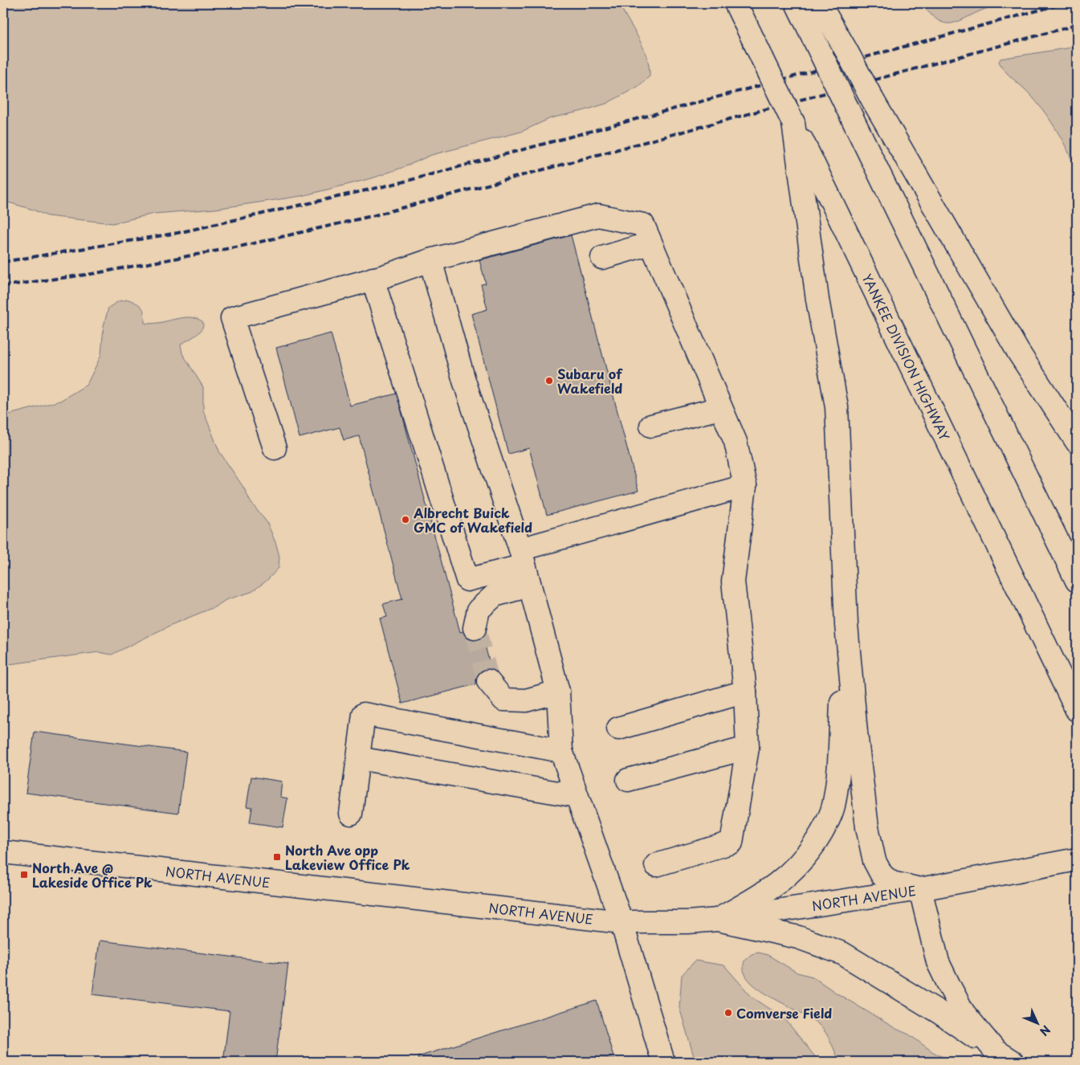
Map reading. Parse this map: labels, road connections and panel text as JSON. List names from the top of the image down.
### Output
{
  "streets": {
    "main road": ["YANKEE DIVISION HIGHWAY", "NORTH AVENUE"]
  },
  "places": {
    "other": ["Subaru of Wakefield", "Albrecht Buick GMC of Wakefield", "Comverse Field"],
    "transit": ["North Ave opp Lakeview Office Pk", "North Ave @ Lakeside Office Pk"]
  },
  "north": "bottom right"
}
